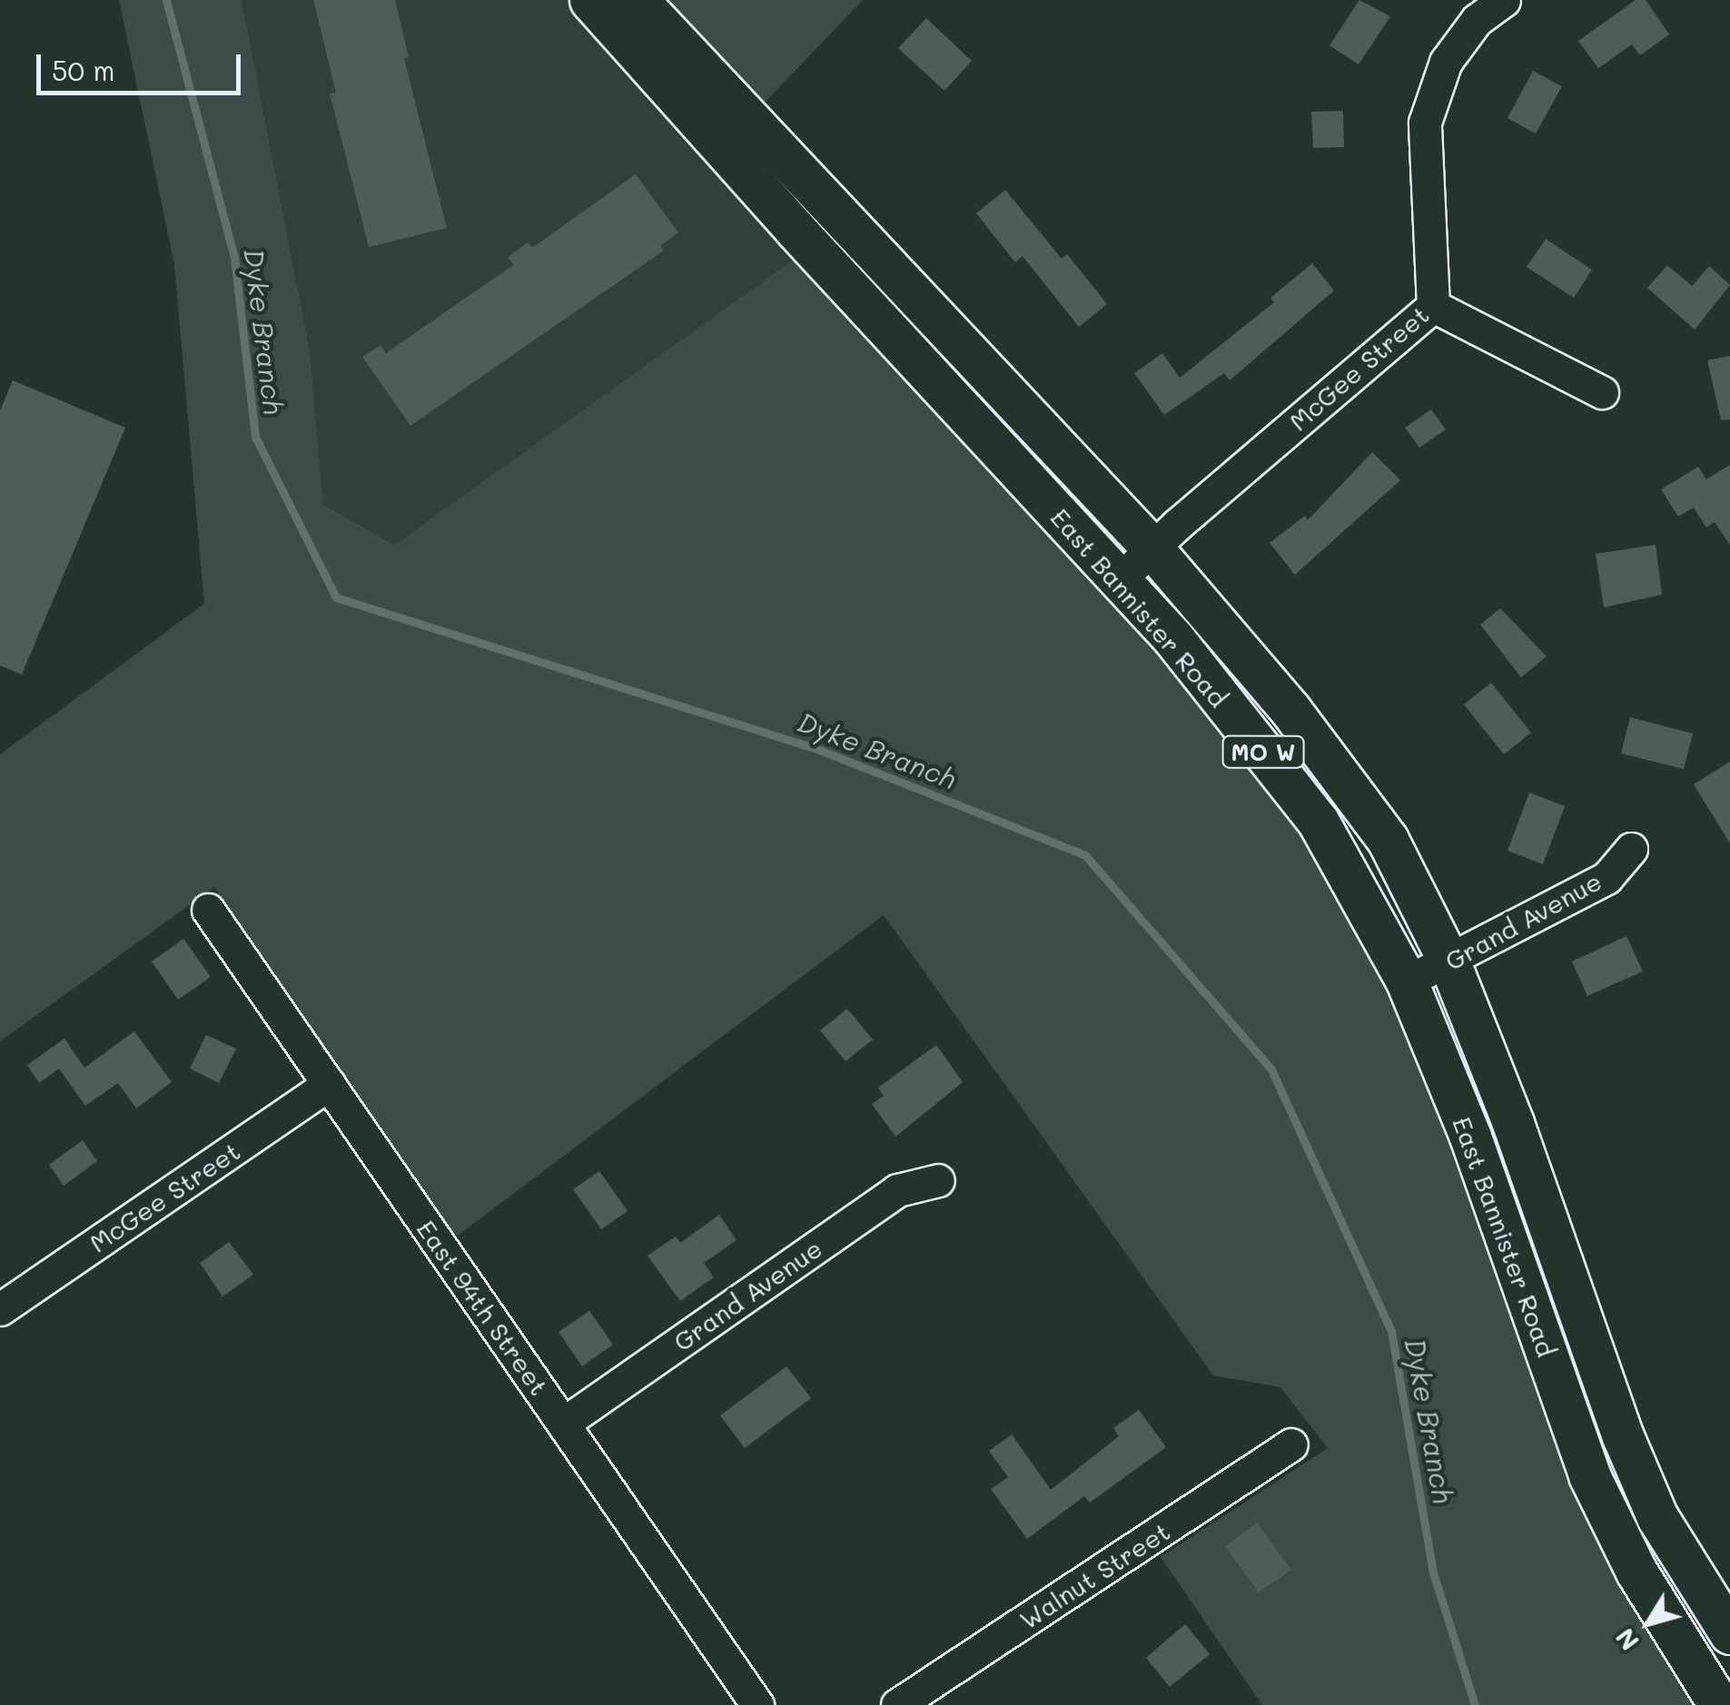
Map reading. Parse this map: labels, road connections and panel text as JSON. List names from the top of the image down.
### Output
{
  "streets": {
    "main road": ["East Bannister Road", "MO W"],
    "street": [
      "McGee Street",
      "Grand Avenue",
      "East 94th Street",
      "Walnut Street"
    ]
  },
  "crossings": [
    ["McGee Street", "East Bannister Road"],
    ["McGee Street", "East 94th Street"],
    ["East Bannister Road", "Grand Avenue"],
    ["Grand Avenue", "East 94th Street"]
  ],
  "water": ["Dyke Branch"],
  "scale_bar": "50 m",
  "north": "bottom left"
}
